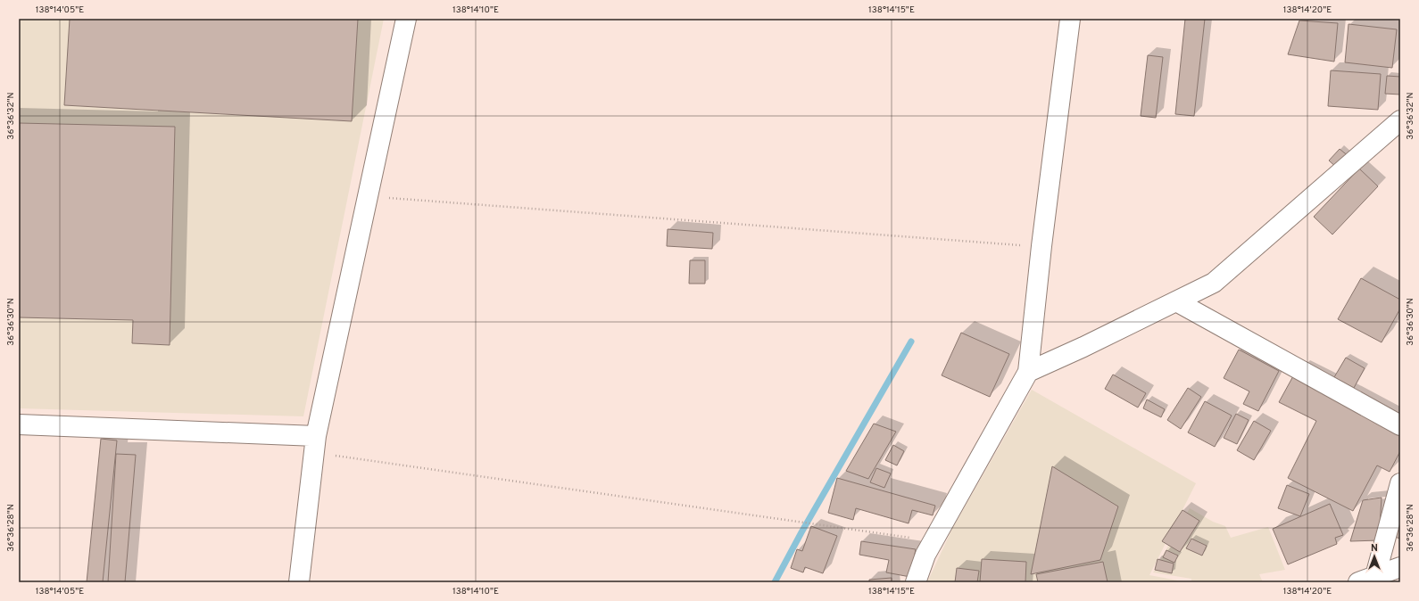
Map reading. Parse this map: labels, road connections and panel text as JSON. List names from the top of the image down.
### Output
{
  "north": "top",
  "coordinates": [
    "138°14'05\"E",
    "138°14'10\"E",
    "138°14'15\"E",
    "138°14'20\"E",
    "36°36'32\"N",
    "36°36'30\"N",
    "36°36'28\"N"
  ]
}
